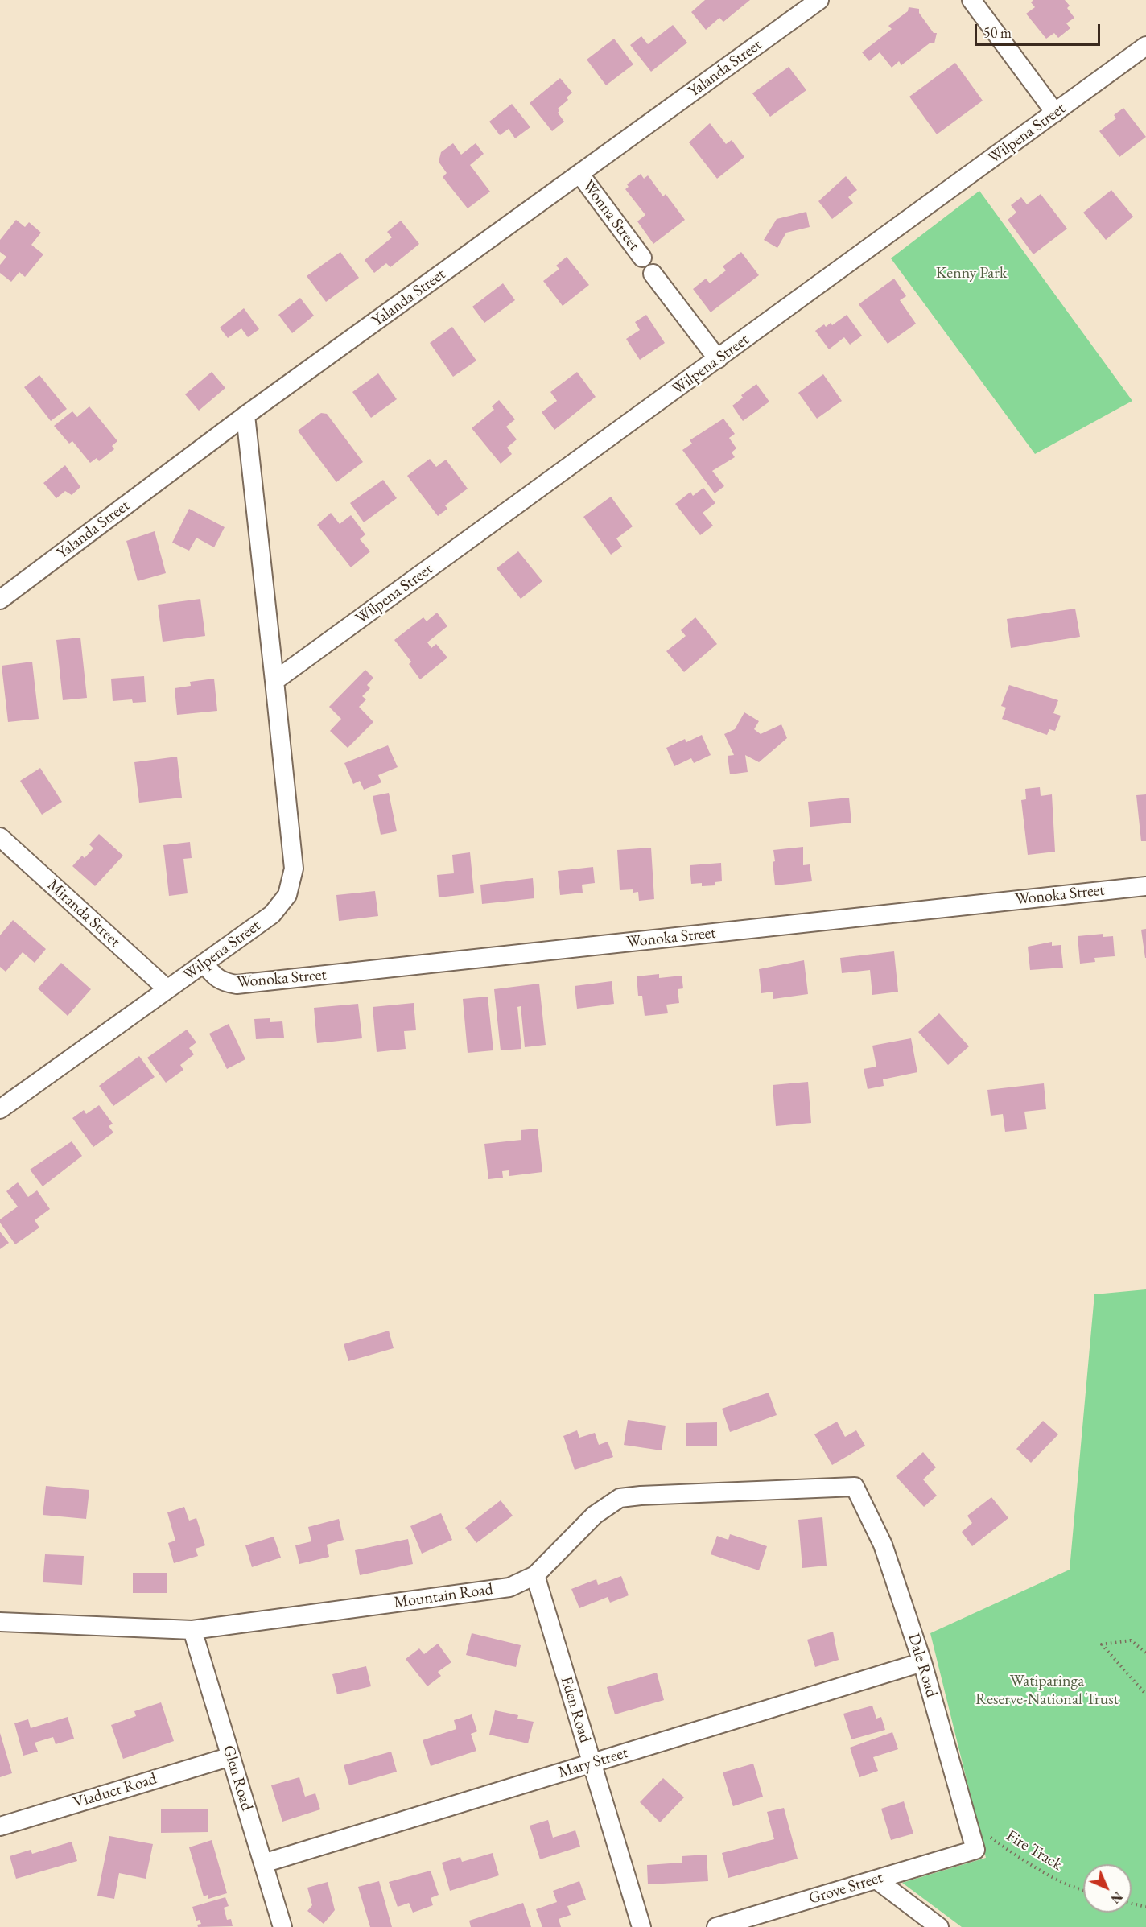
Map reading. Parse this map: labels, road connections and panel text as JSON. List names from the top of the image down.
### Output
{
  "streets": {
    "street": [
      "Yalanda Street",
      "Wilpena Street",
      "Wonna Street",
      "Wonoka Street",
      "Miranda Street",
      "Mountain Road",
      "Dale Road",
      "Eden Road",
      "Mary Street",
      "Glen Road",
      "Viaduct Road",
      "Grove Street"
    ],
    "path": ["Fire Track"]
  },
  "crossings": [
    ["Yalanda Street", "Wilpena Street"],
    ["Yalanda Street", "Wonna Street"],
    ["Wilpena Street", "Wonoka Street"],
    ["Wilpena Street", "Miranda Street"],
    ["Mountain Road", "Dale Road"],
    ["Mountain Road", "Eden Road"],
    ["Mountain Road", "Glen Road"],
    ["Dale Road", "Mary Street"],
    ["Dale Road", "Fire Track"],
    ["Dale Road", "Grove Street"],
    ["Eden Road", "Mary Street"],
    ["Mary Street", "Glen Road"],
    ["Glen Road", "Viaduct Road"]
  ],
  "parks": ["Kenny Park", "Watiparinga Reserve-National Trust"],
  "scale_bar": "50 m",
  "north": "bottom right"
}
